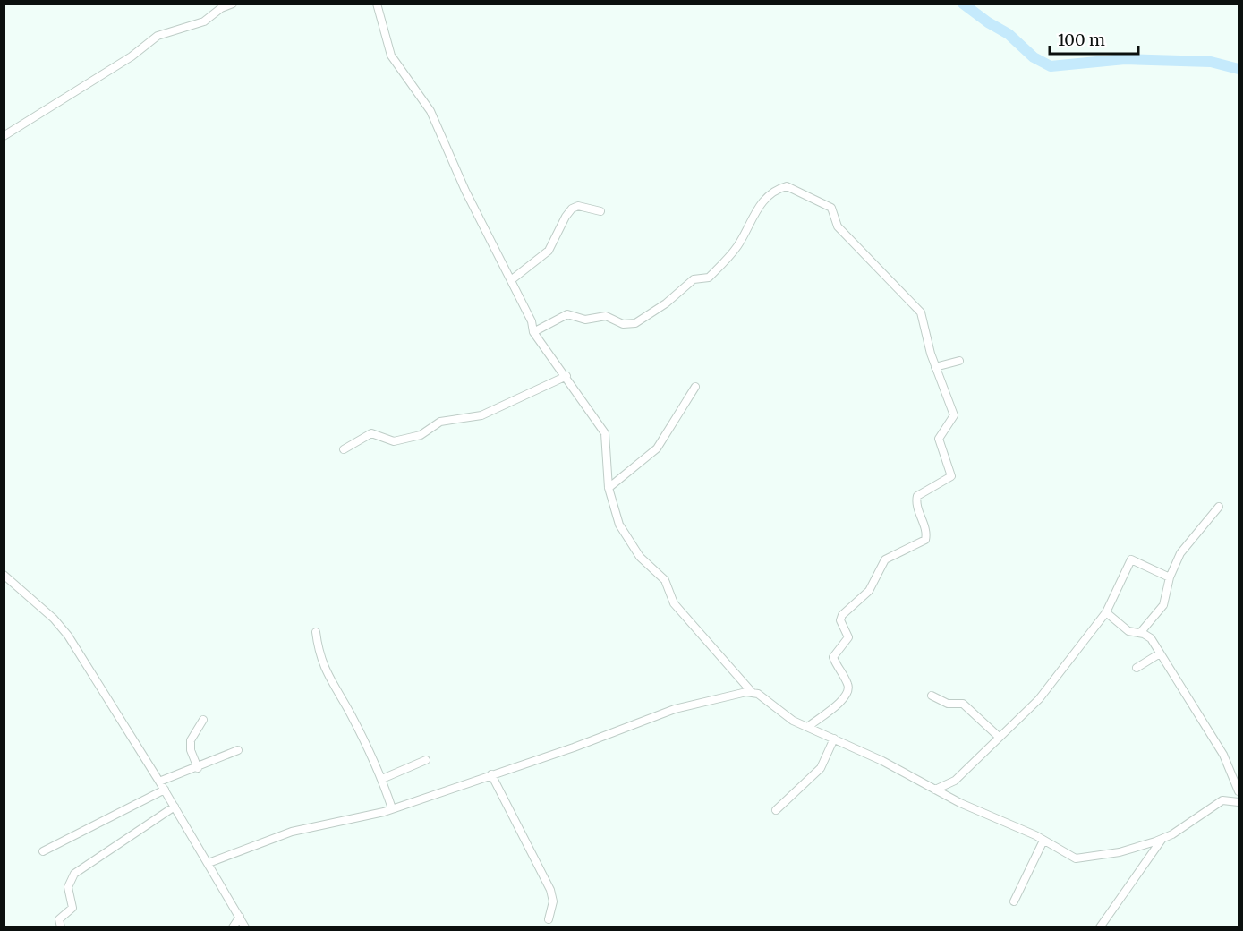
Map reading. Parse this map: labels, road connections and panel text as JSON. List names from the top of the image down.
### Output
{
  "scale_bar": "100 m"
}
